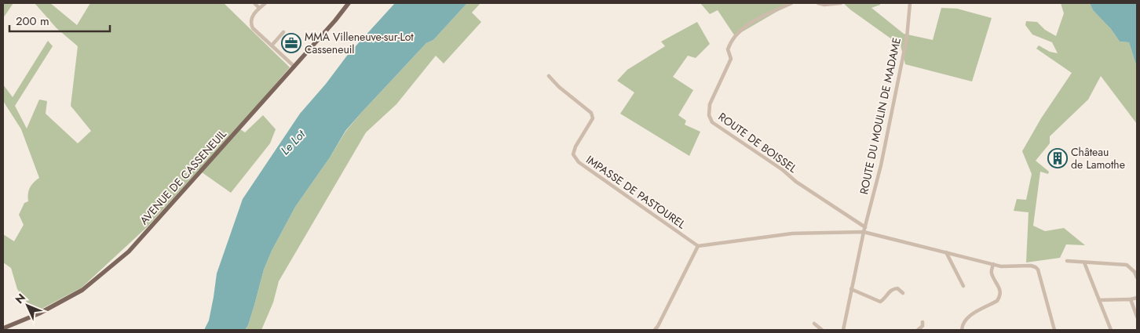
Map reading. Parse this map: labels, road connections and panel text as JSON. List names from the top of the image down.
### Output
{
  "streets": {
    "main road": ["AVENUE DE CASSENEUIL"],
    "street": ["ROUTE DU MOULIN DE MADAME", "ROUTE DE BOISSEL", "IMPASSE DE PASTOUREL"]
  },
  "crossings": [
    ["ROUTE DU MOULIN DE MADAME", "ROUTE DE BOISSEL"]
  ],
  "water": ["Le Lot"],
  "places": {
    "office": ["MMA Villeneuve-sur-Lot Casseneuil"],
    "building": ["Château de Lamothe"]
  },
  "scale_bar": "200 m",
  "north": "top left"
}
